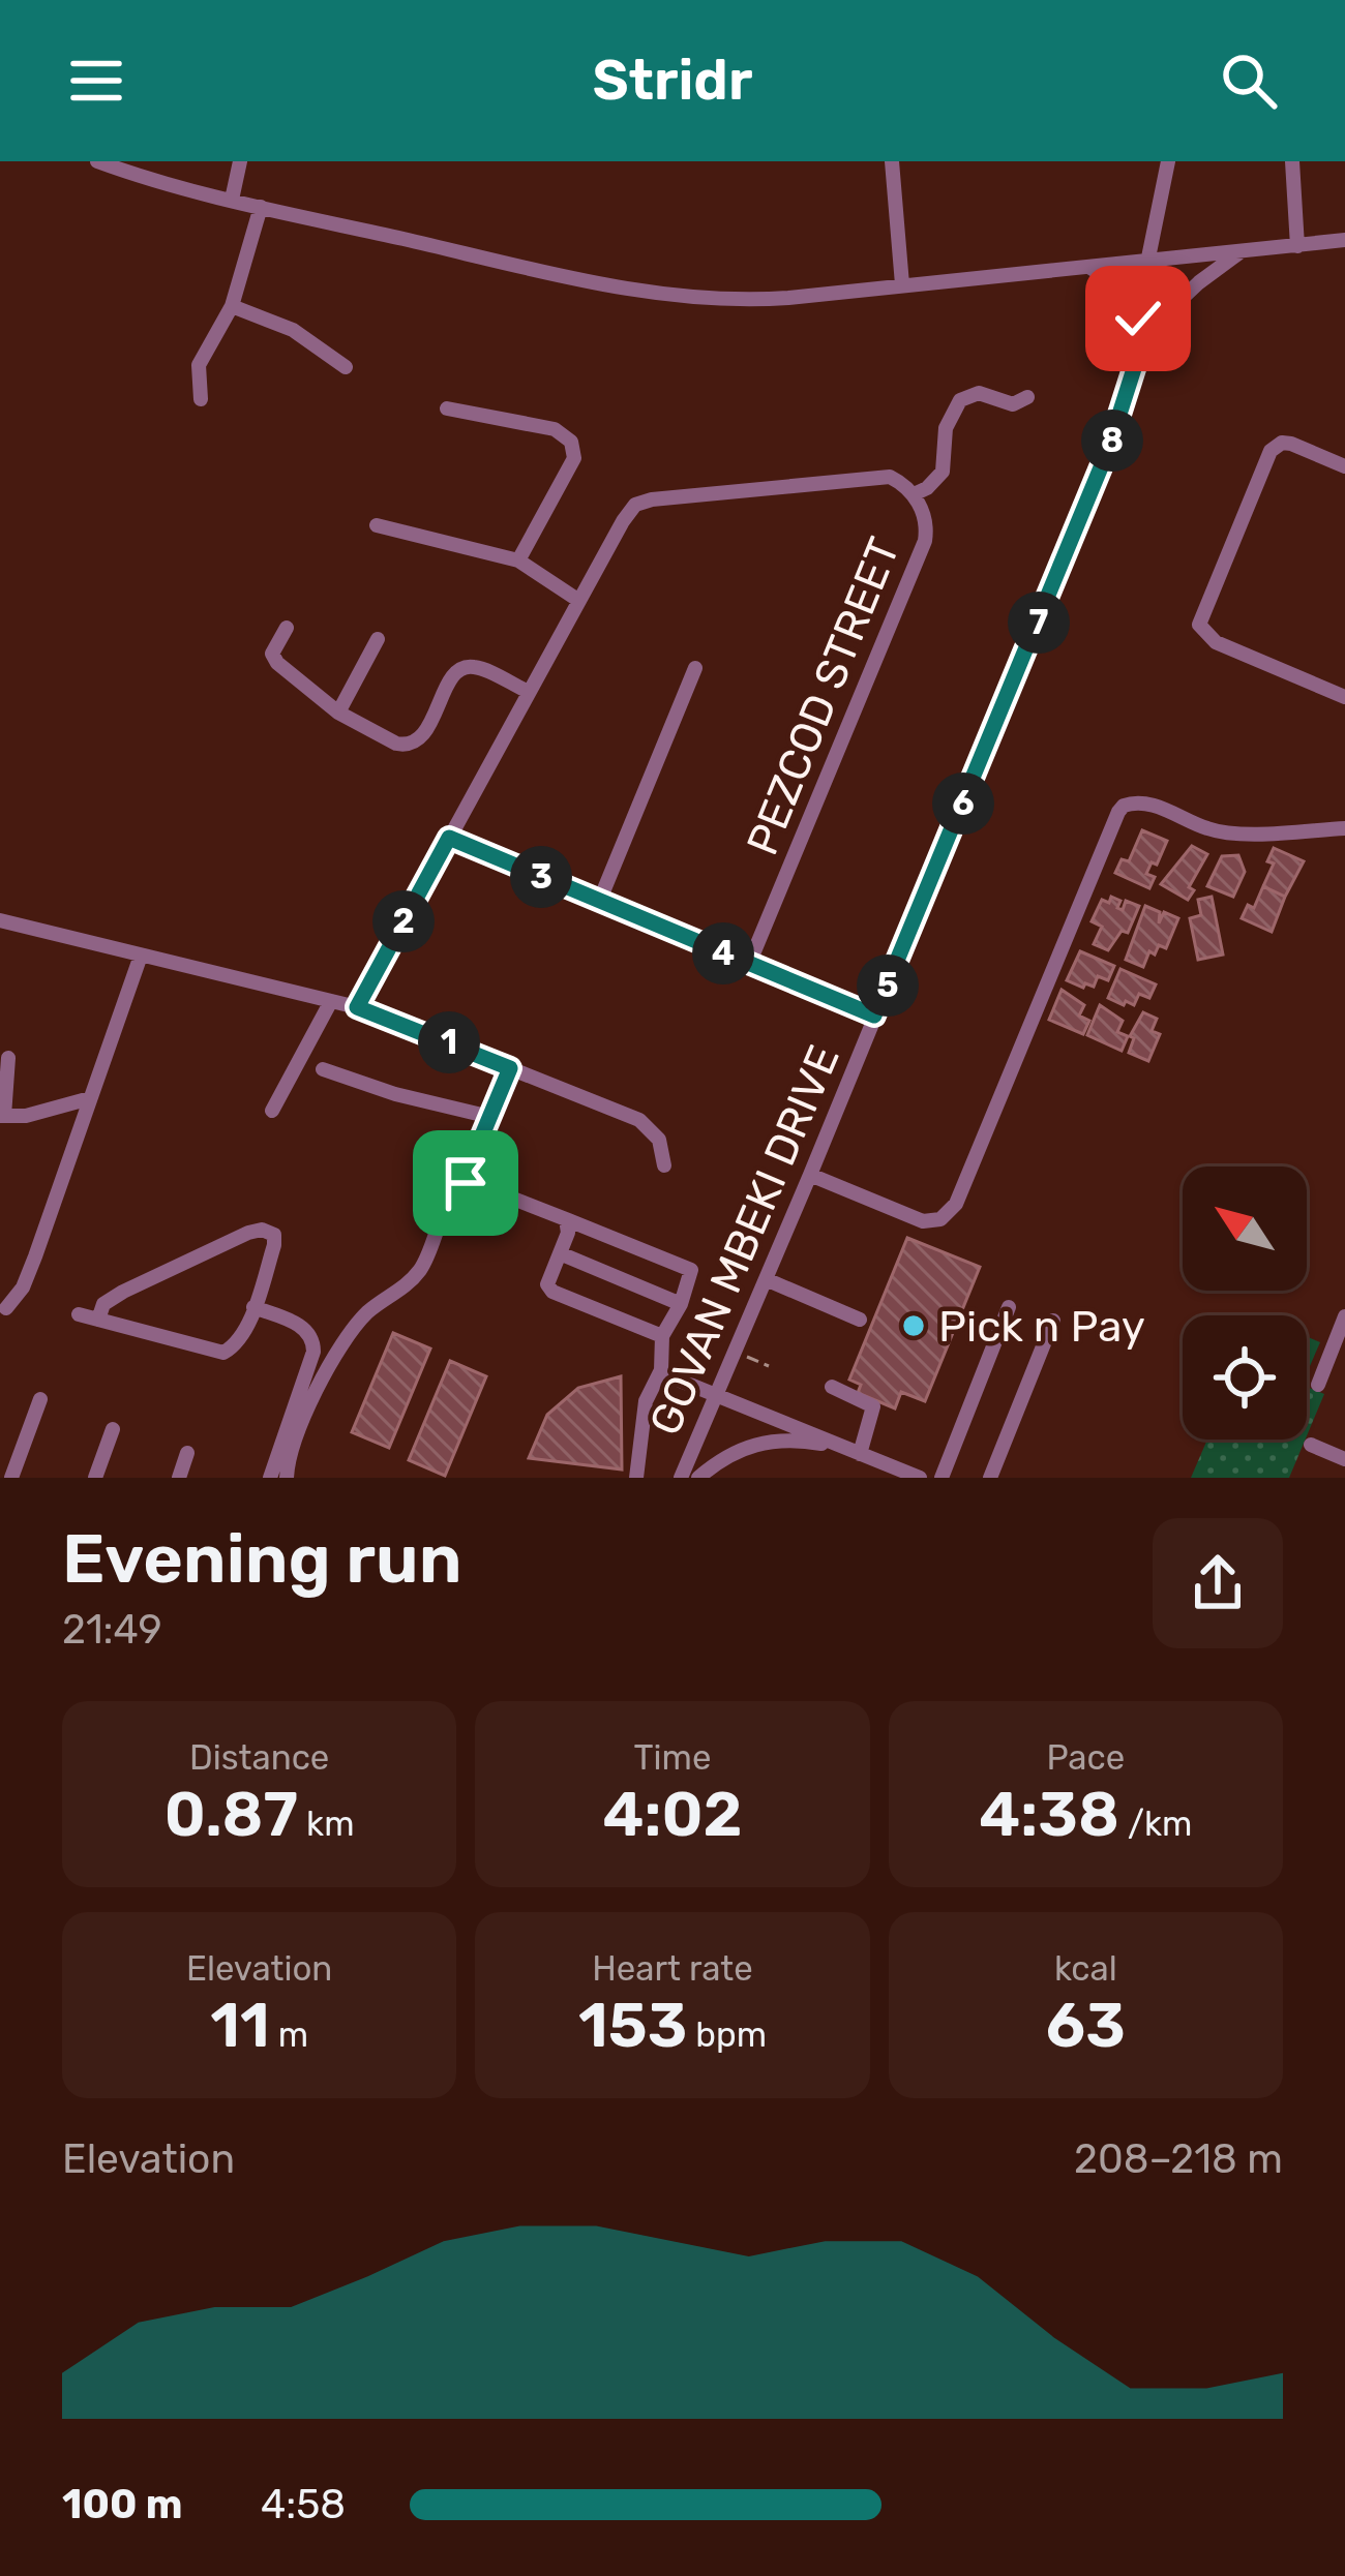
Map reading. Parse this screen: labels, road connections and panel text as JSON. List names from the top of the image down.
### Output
{
  "streets": {
    "street": ["PEZCOD STREET", "GOVAN MBEKI DRIVE"]
  },
  "places": ["Pick n Pay"],
  "north": "top left",
  "page": {
    "header": "Stridr",
    "pins": [
      "8",
      "7",
      "6",
      "3",
      "2",
      "4",
      "5",
      "1"
    ],
    "heading": ["Evening run", "21:49"],
    "stats": [
      ["Distance", "0.87 km"],
      ["Time", "4:02"],
      ["Pace", "4:38 /km"],
      ["Elevation", "11 m"],
      ["Heart rate", "153 bpm"],
      ["kcal", "63"]
    ],
    "chart": ["Elevation", "208–218 m"],
    "list": [
      {
        "name": "100 m",
        "note": "4:58"
      }
    ]
  }
}
